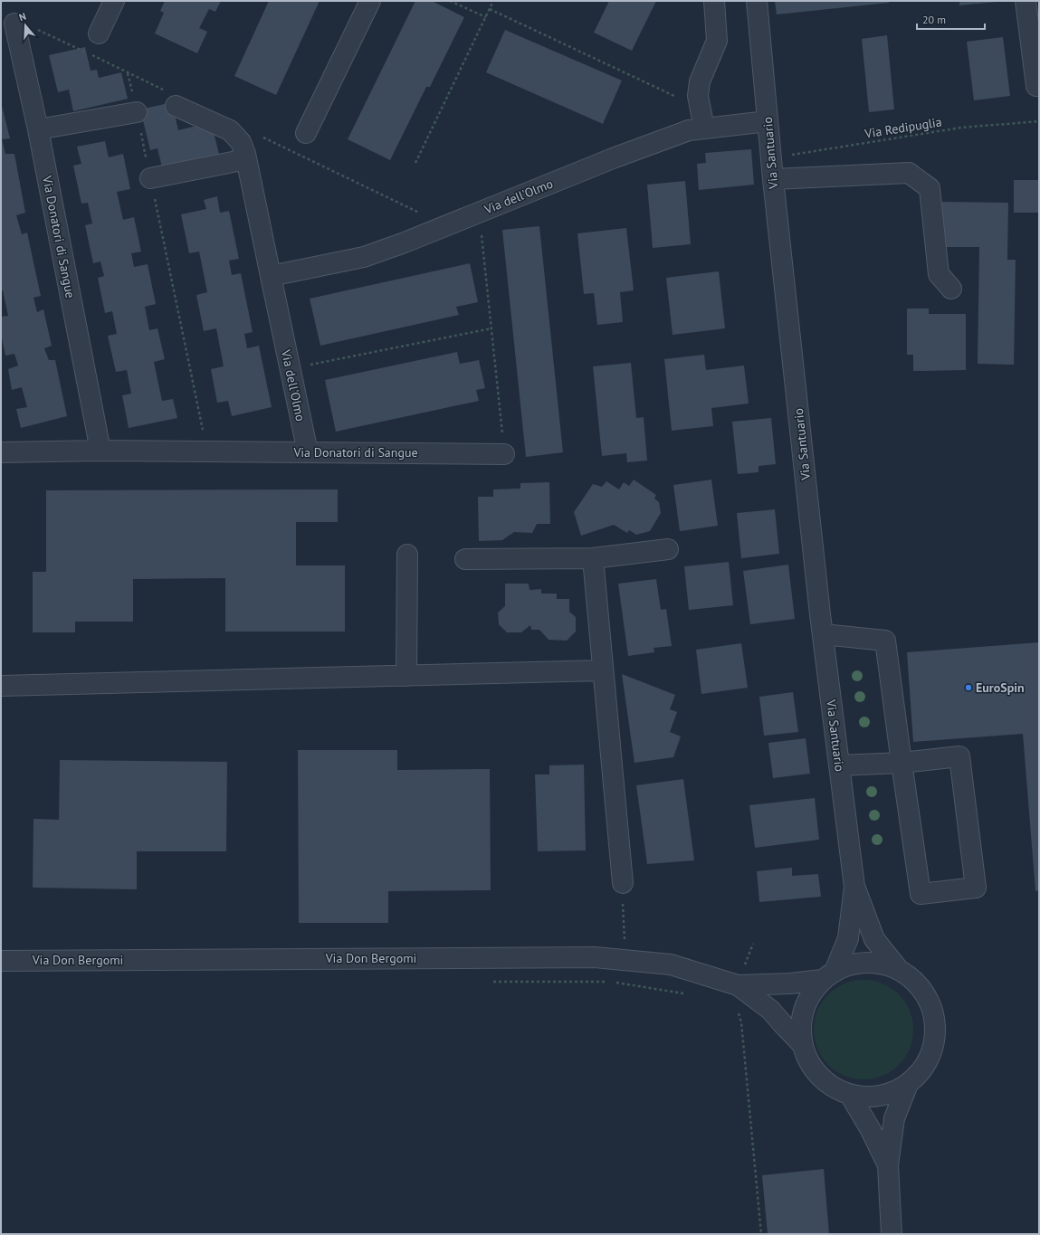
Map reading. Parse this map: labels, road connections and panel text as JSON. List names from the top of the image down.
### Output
{
  "streets": {
    "street": [
      "Via Santuario",
      "Via dell'Olmo",
      "Via Donatori di Sangue",
      "Via Don Bergomi"
    ],
    "path": ["Via Redipuglia"]
  },
  "crossings": [
    ["Via Redipuglia", "Via Santuario"],
    ["Via Santuario", "Via dell'Olmo"],
    ["Via Santuario", "Via Don Bergomi"],
    ["Via dell'Olmo", "Via Donatori di Sangue"]
  ],
  "places": ["EuroSpin"],
  "scale_bar": "20 m",
  "north": "top"
}
